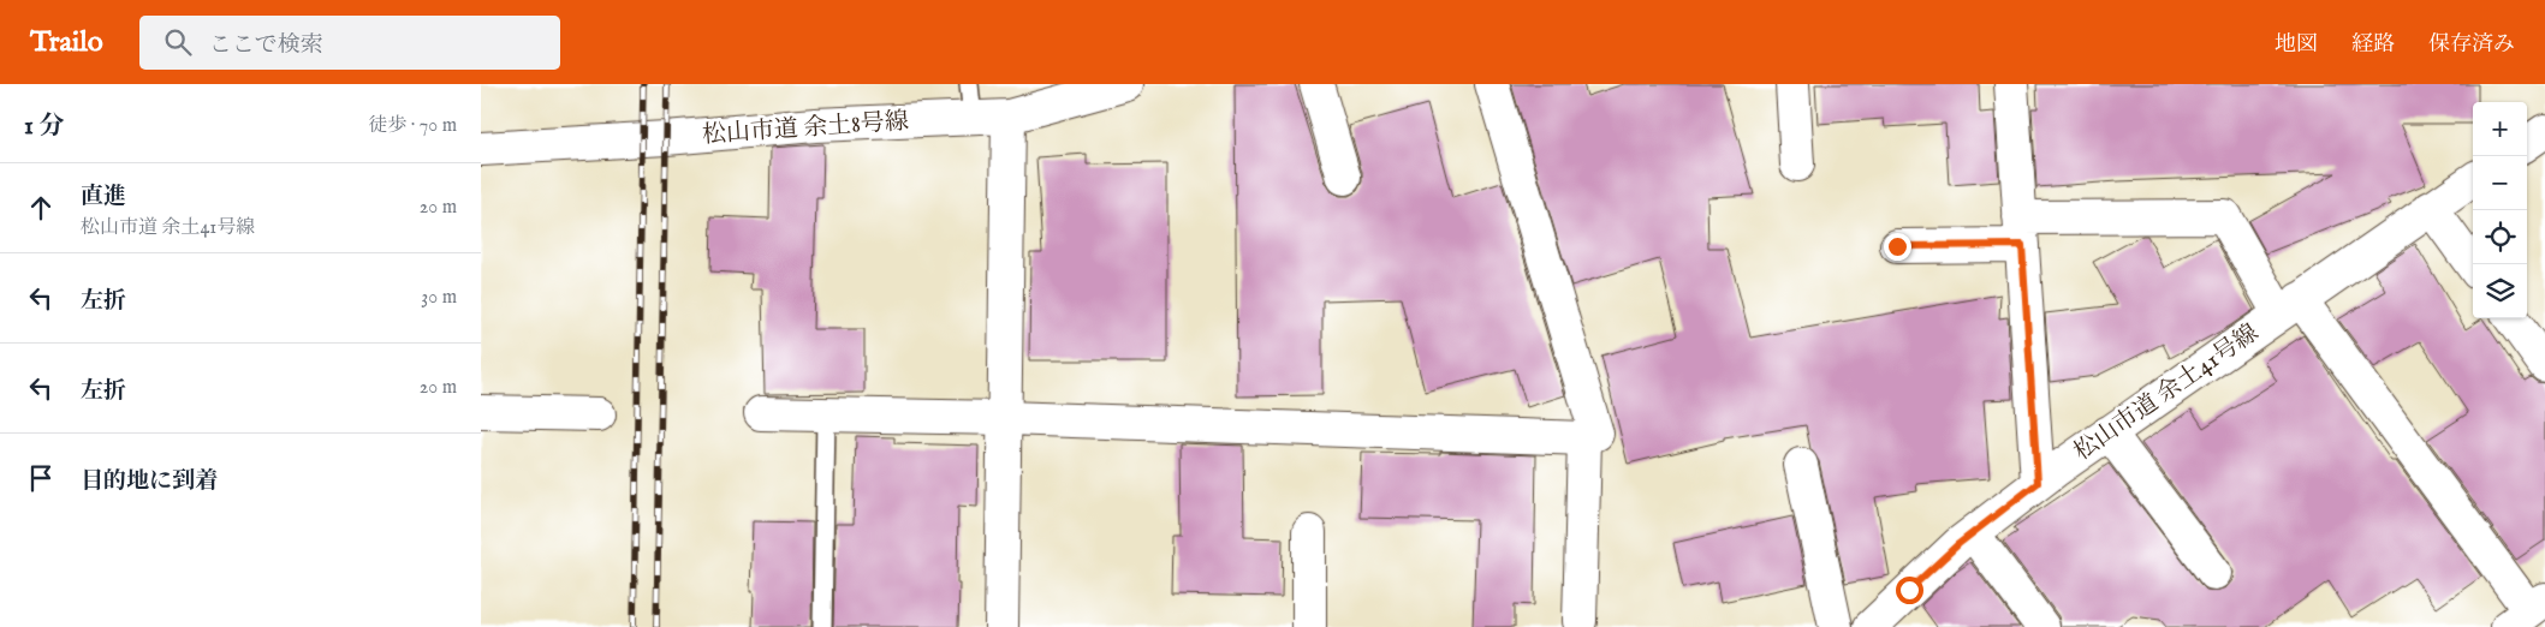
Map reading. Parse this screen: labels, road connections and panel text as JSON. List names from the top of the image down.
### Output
{
  "streets": {
    "street": ["松山市道 余土8号線", "松山市道 余土41号線"]
  },
  "page": {
    "header": "Trailo",
    "search": "ここで検索",
    "nav": ["地図", "経路", "保存済み"],
    "heading": ["1 分", "徒歩 · 70 m"],
    "map_buttons": ["+", "−"],
    "list": [
      ["直進", "松山市道 余土41号線", "20 m"],
      ["左折", "30 m"],
      ["左折", "20 m"],
      "目的地に到着"
    ]
  }
}
